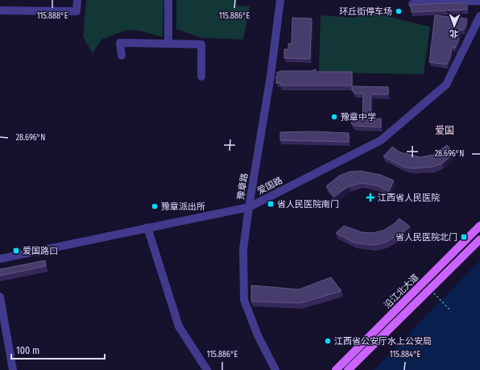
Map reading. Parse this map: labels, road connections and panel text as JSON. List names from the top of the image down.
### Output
{
  "streets": {
    "main road": ["沿江北大道"],
    "street": ["爱国路", "豫章路"]
  },
  "crossings": [
    ["爱国路", "豫章路"]
  ],
  "districts": ["爱国"],
  "places": {
    "other": [
      "环丘街停车场",
      "豫章中学",
      "豫章派出所",
      "江西省公安厅水上公安局"
    ],
    "health": ["江西省人民医院"],
    "transit": ["省人民医院南门", "省人民医院北门", "爱国路口"]
  },
  "scale_bar": "100 m",
  "north": "bottom",
  "coordinates": [
    "115.888°E",
    "115.886°E",
    "28.696°N",
    "115.884°E"
  ]
}
